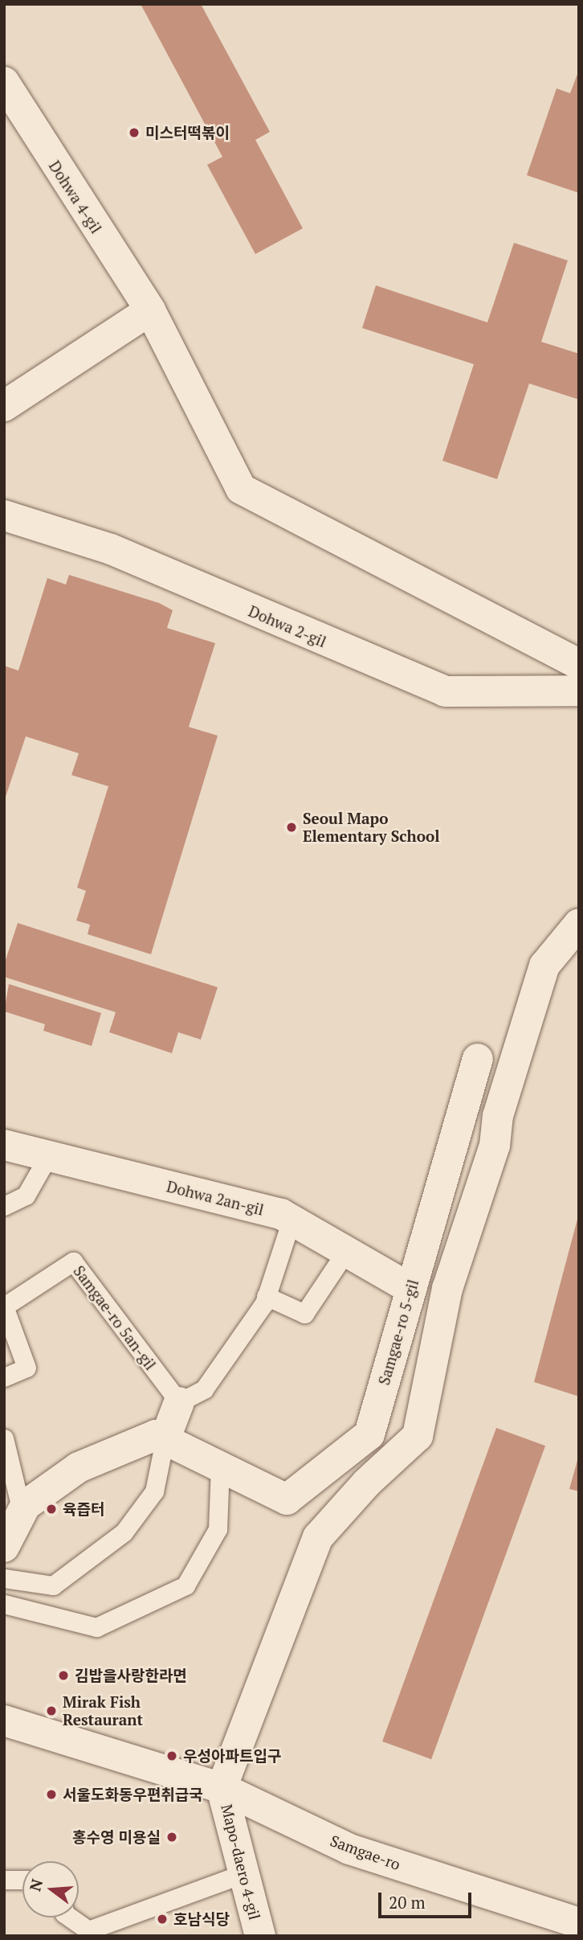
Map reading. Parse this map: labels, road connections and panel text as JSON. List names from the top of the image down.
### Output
{
  "streets": {
    "street": [
      "Dohwa 4-gil",
      "Dohwa 2-gil",
      "Dohwa 2an-gil",
      "Samgae-ro 5-gil",
      "Samgae-ro",
      "Mapo-daero 4-gil"
    ],
    "lane": ["Samgae-ro 5an-gil"]
  },
  "crossings": [
    ["Dohwa 2an-gil", "Samgae-ro 5-gil"],
    ["Samgae-ro", "Mapo-daero 4-gil"]
  ],
  "places": [
    "미스터떡볶이",
    "Seoul Mapo Elementary School",
    "육즙터",
    "김밥을사랑한라면",
    "Mirak Fish Restaurant",
    "우성아파트입구",
    "서울도화동우편취급국",
    "홍수영 미용실",
    "호남식당"
  ],
  "scale_bar": "20 m",
  "north": "left"
}
